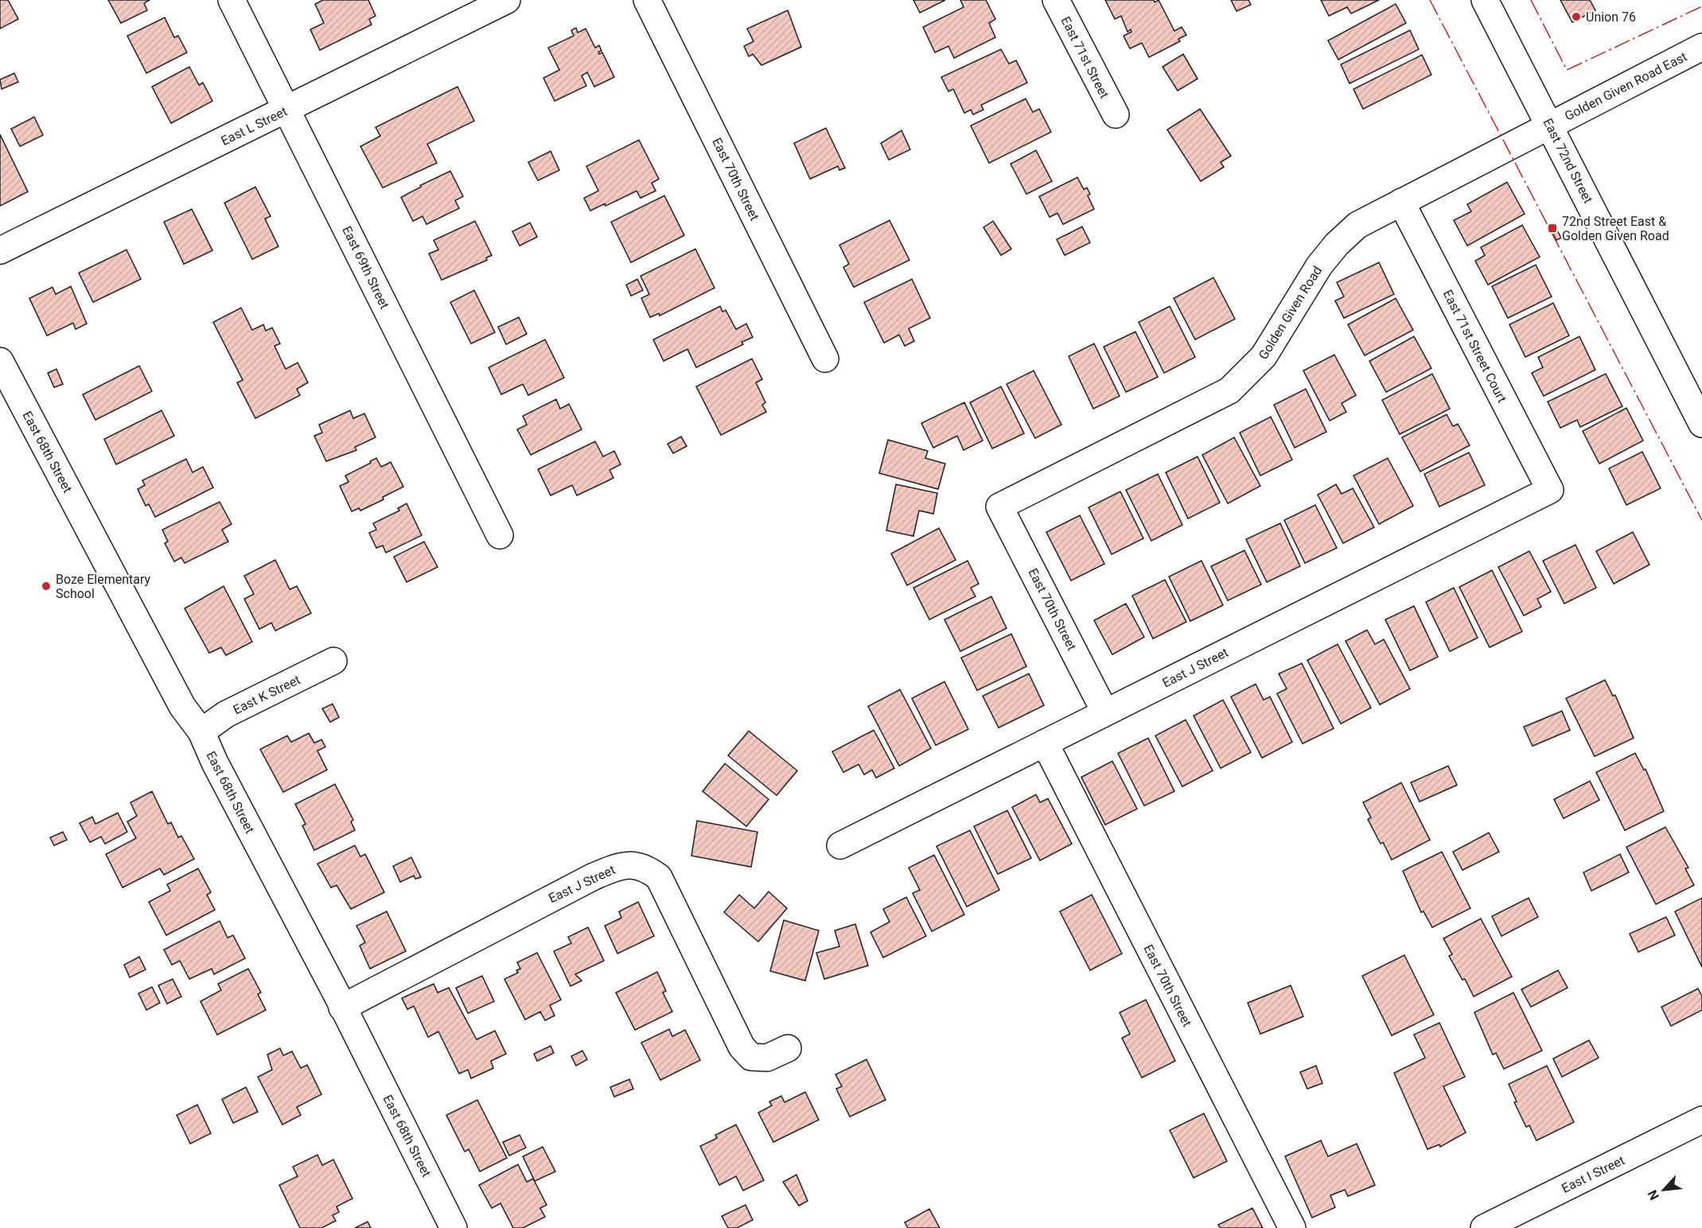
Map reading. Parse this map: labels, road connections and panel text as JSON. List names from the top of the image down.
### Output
{
  "streets": {
    "street": [
      "East 71st Street",
      "Golden Given Road East",
      "East L Street",
      "East 72nd Street",
      "East 70th Street",
      "East 69th Street",
      "Golden Given Road",
      "East 71st Street Court",
      "East 68th Street",
      "East J Street",
      "East K Street",
      "East I Street"
    ]
  },
  "crossings": [
    ["Golden Given Road East", "East 72nd Street"],
    ["Golden Given Road East", "Golden Given Road"],
    ["East L Street", "East 69th Street"],
    ["East 72nd Street", "Golden Given Road"],
    ["East 70th Street", "Golden Given Road"],
    ["East 70th Street", "East J Street"],
    ["Golden Given Road", "East 71st Street Court"],
    ["East 71st Street Court", "East J Street"],
    ["East 68th Street", "East J Street"],
    ["East 68th Street", "East K Street"]
  ],
  "places": {
    "other": ["Union 76", "Boze Elementary School"],
    "transit": ["72nd Street East & Golden Given Road"]
  },
  "north": "bottom left"
}
